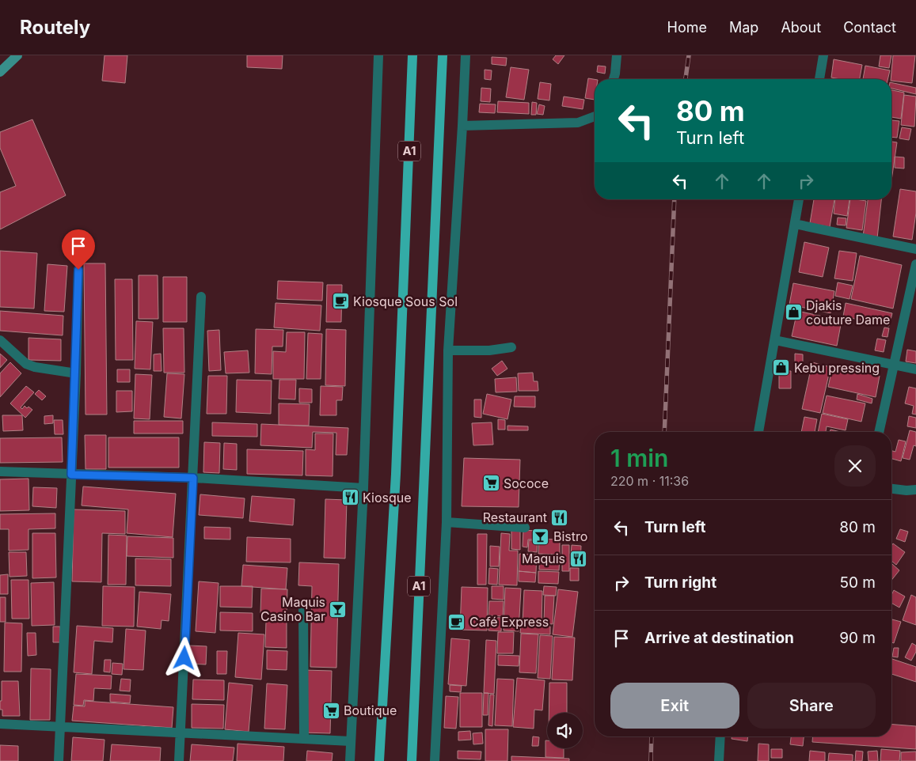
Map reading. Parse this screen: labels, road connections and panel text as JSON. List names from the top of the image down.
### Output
{
  "streets": {
    "main road": ["A1"]
  },
  "places": {
    "cafe": ["Kiosque Sous Sol", "Café Express"],
    "shop": ["Djakis couture Dame", "Kebu pressing"],
    "supermarket": ["Sococe", "Boutique"],
    "restaurant": ["Kiosque", "Restaurant", "Maquis"],
    "bar": ["Bistro", "Maquis Casino Bar"]
  },
  "page": {
    "header": "Routely",
    "nav": [
      "Home",
      "Map",
      "About",
      "Contact"
    ],
    "turn": ["80 m", "Turn left"],
    "heading": ["1 min", "220 m · 11:36"],
    "list": [
      {
        "name": "Turn left",
        "value": "80 m"
      },
      {
        "name": "Turn right",
        "value": "50 m"
      },
      {
        "name": "Arrive at destination",
        "value": "90 m"
      }
    ],
    "buttons": ["Exit", "Share"]
  }
}
